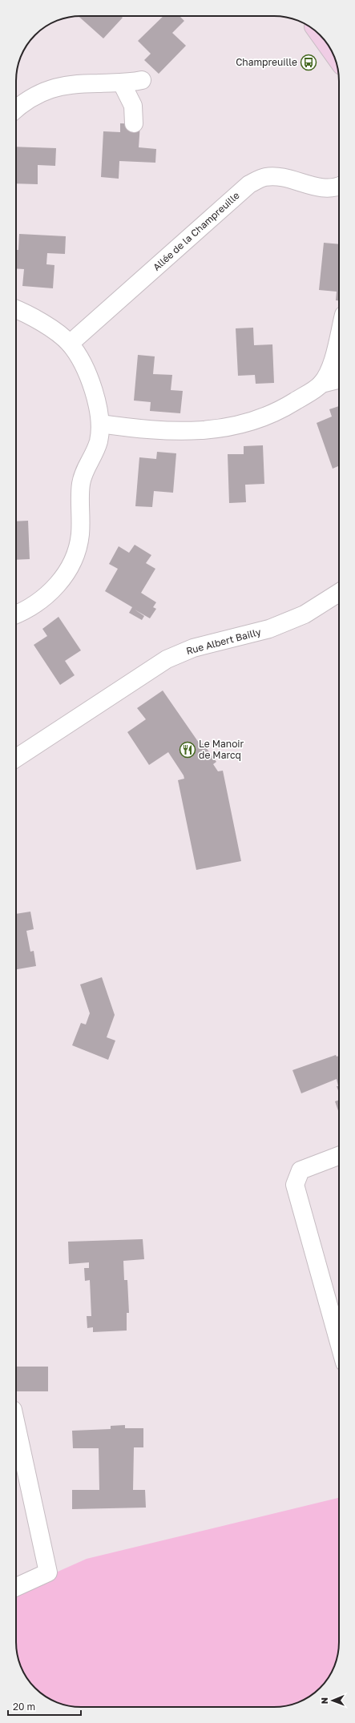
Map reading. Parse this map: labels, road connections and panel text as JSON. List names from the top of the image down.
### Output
{
  "streets": {
    "street": ["Allée de la Champreuille", "Rue Albert Bailly"]
  },
  "places": {
    "bus stop": ["Champreuille"],
    "restaurant": ["Le Manoir de Marcq"]
  },
  "scale_bar": "20 m",
  "north": "left"
}
